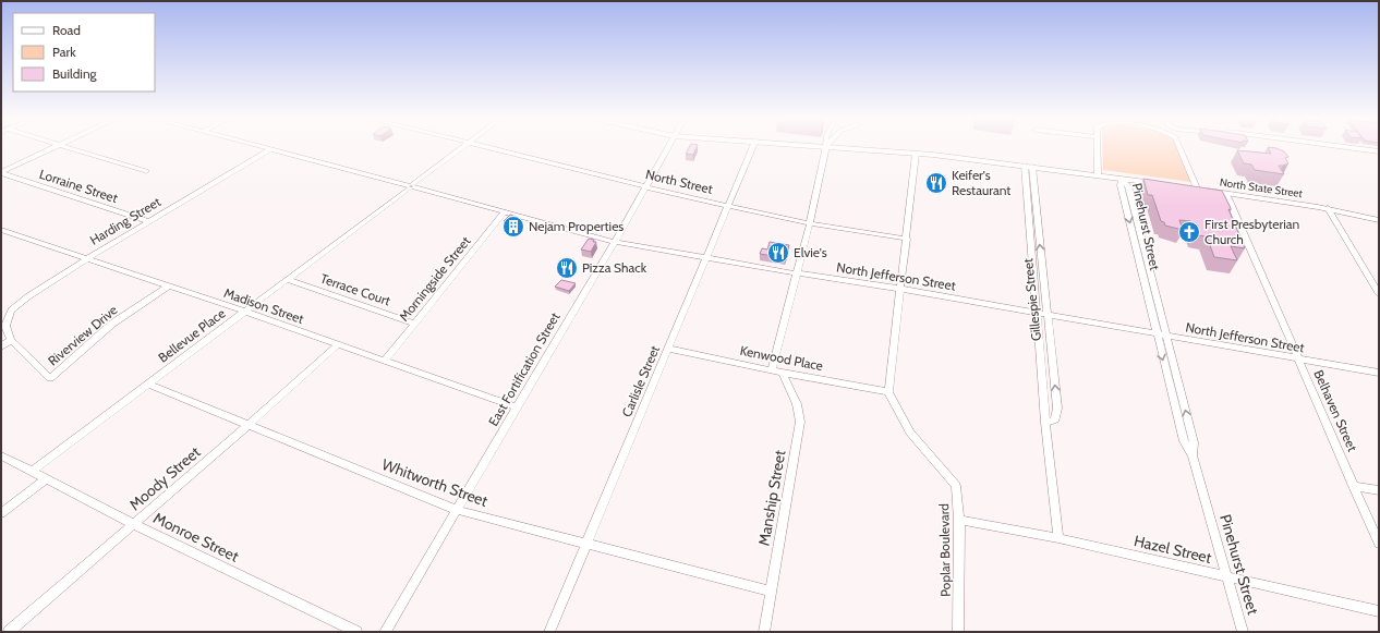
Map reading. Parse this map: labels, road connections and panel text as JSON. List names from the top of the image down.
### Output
{
  "streets": {
    "main road": ["North State Street"],
    "street": [
      "North Street",
      "Lorraine Street",
      "Harding Street",
      "Pinehurst Street",
      "North Jefferson Street",
      "Morningside Street",
      "Terrace Court",
      "Gillespie Street",
      "Madison Street",
      "Riverview Drive",
      "Bellevue Place",
      "Kenwood Place",
      "East Fortification Street",
      "Carlisle Street",
      "Belhaven Street",
      "Moody Street",
      "Whitworth Street",
      "Manship Street",
      "Monroe Street",
      "Hazel Street",
      "Poplar Boulevard"
    ]
  },
  "crossings": [
    ["North Street", "East Fortification Street"],
    ["North Street", "Carlisle Street"],
    ["Lorraine Street", "Harding Street"],
    ["North State Street", "Belhaven Street"],
    ["Harding Street", "North Jefferson Street"],
    ["Harding Street", "Madison Street"],
    ["Harding Street", "Riverview Drive"],
    ["Pinehurst Street", "North Jefferson Street"],
    ["Pinehurst Street", "Hazel Street"],
    ["North Jefferson Street", "Morningside Street"],
    ["North Jefferson Street", "Gillespie Street"],
    ["North Jefferson Street", "Bellevue Place"],
    ["North Jefferson Street", "East Fortification Street"],
    ["North Jefferson Street", "Carlisle Street"],
    ["North Jefferson Street", "Belhaven Street"],
    ["Morningside Street", "Terrace Court"],
    ["Morningside Street", "Madison Street"],
    ["Terrace Court", "Bellevue Place"],
    ["Gillespie Street", "Hazel Street"],
    ["Madison Street", "Riverview Drive"],
    ["Madison Street", "Bellevue Place"],
    ["Madison Street", "East Fortification Street"],
    ["Madison Street", "Moody Street"],
    ["Bellevue Place", "Whitworth Street"],
    ["Bellevue Place", "Monroe Street"],
    ["Kenwood Place", "Carlisle Street"],
    ["Kenwood Place", "Manship Street"],
    ["Kenwood Place", "Poplar Boulevard"],
    ["East Fortification Street", "Whitworth Street"],
    ["Carlisle Street", "Whitworth Street"],
    ["Moody Street", "Whitworth Street"],
    ["Moody Street", "Monroe Street"],
    ["Whitworth Street", "Manship Street"],
    ["Hazel Street", "Poplar Boulevard"]
  ],
  "places": {
    "restaurant": ["Keifer's Restaurant", "Elvie's", "Pizza Shack"],
    "building": ["Nejam Properties"],
    "church": ["First Presbyterian Church"]
  },
  "legend": ["Road", "Park", "Building"]
}
